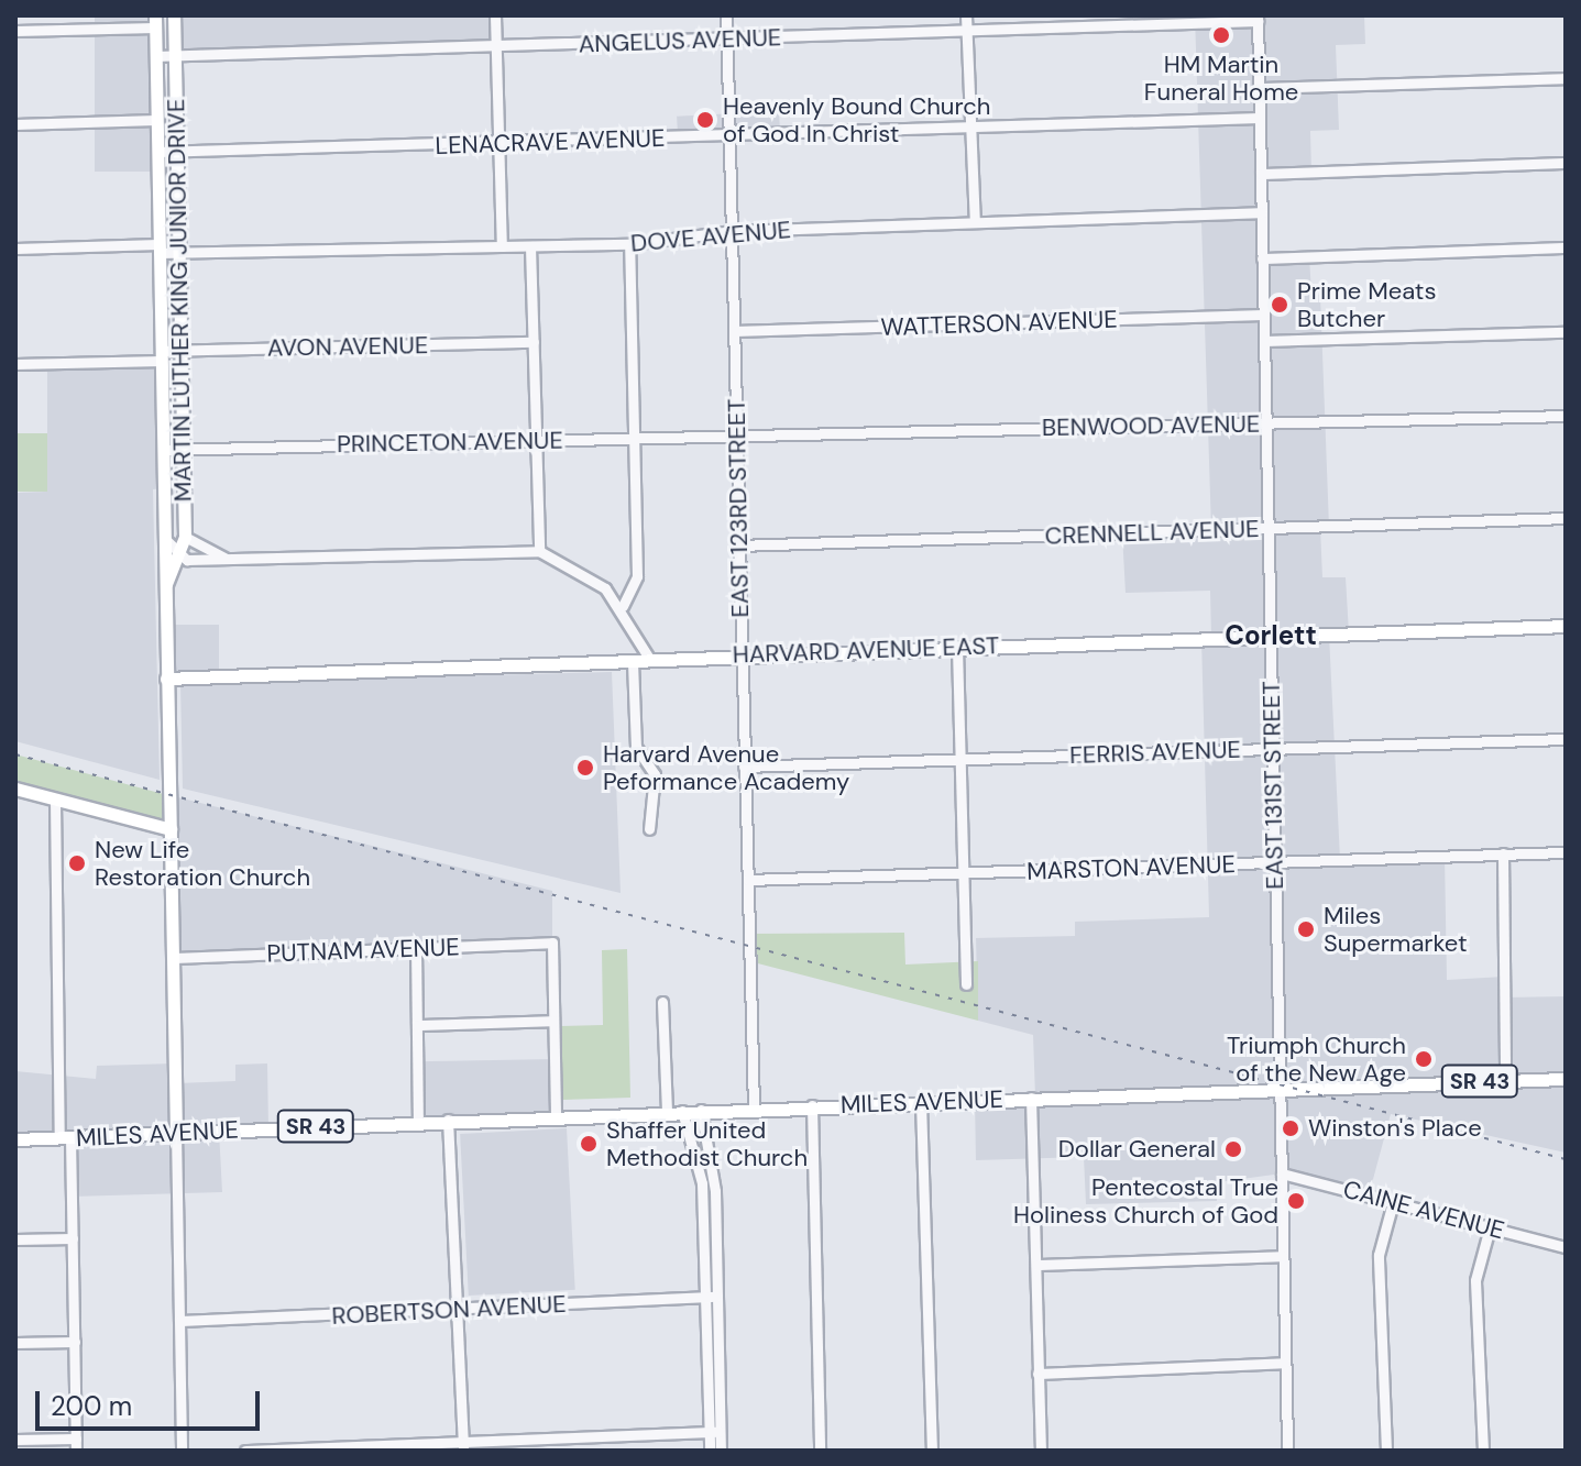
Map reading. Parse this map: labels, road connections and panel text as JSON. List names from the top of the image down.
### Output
{
  "streets": {
    "main road": [
      "MARTIN LUTHER KING JUNIOR DRIVE",
      "HARVARD AVENUE EAST",
      "SR 43",
      "MILES AVENUE"
    ],
    "street": [
      "ANGELUS AVENUE",
      "LENACRAVE AVENUE",
      "DOVE AVENUE",
      "WATTERSON AVENUE",
      "AVON AVENUE",
      "BENWOOD AVENUE",
      "PRINCETON AVENUE",
      "EAST 123RD STREET",
      "CRENNELL AVENUE",
      "FERRIS AVENUE",
      "EAST 131ST STREET",
      "MARSTON AVENUE",
      "PUTNAM AVENUE",
      "CAINE AVENUE",
      "ROBERTSON AVENUE"
    ]
  },
  "crossings": [
    ["ANGELUS AVENUE", "MARTIN LUTHER KING JUNIOR DRIVE"],
    ["ANGELUS AVENUE", "EAST 123RD STREET"],
    ["ANGELUS AVENUE", "EAST 131ST STREET"],
    ["LENACRAVE AVENUE", "MARTIN LUTHER KING JUNIOR DRIVE"],
    ["LENACRAVE AVENUE", "EAST 123RD STREET"],
    ["LENACRAVE AVENUE", "EAST 131ST STREET"],
    ["DOVE AVENUE", "MARTIN LUTHER KING JUNIOR DRIVE"],
    ["DOVE AVENUE", "EAST 123RD STREET"],
    ["DOVE AVENUE", "EAST 131ST STREET"],
    ["MARTIN LUTHER KING JUNIOR DRIVE", "AVON AVENUE"],
    ["MARTIN LUTHER KING JUNIOR DRIVE", "PRINCETON AVENUE"],
    ["MARTIN LUTHER KING JUNIOR DRIVE", "HARVARD AVENUE EAST"],
    ["MARTIN LUTHER KING JUNIOR DRIVE", "PUTNAM AVENUE"],
    ["MARTIN LUTHER KING JUNIOR DRIVE", "MILES AVENUE"],
    ["WATTERSON AVENUE", "EAST 123RD STREET"],
    ["WATTERSON AVENUE", "EAST 131ST STREET"],
    ["BENWOOD AVENUE", "PRINCETON AVENUE"],
    ["BENWOOD AVENUE", "EAST 123RD STREET"],
    ["BENWOOD AVENUE", "EAST 131ST STREET"],
    ["PRINCETON AVENUE", "EAST 123RD STREET"],
    ["EAST 123RD STREET", "CRENNELL AVENUE"],
    ["EAST 123RD STREET", "HARVARD AVENUE EAST"],
    ["EAST 123RD STREET", "FERRIS AVENUE"],
    ["EAST 123RD STREET", "MARSTON AVENUE"],
    ["EAST 123RD STREET", "MILES AVENUE"],
    ["CRENNELL AVENUE", "EAST 131ST STREET"],
    ["HARVARD AVENUE EAST", "EAST 131ST STREET"],
    ["FERRIS AVENUE", "EAST 131ST STREET"],
    ["EAST 131ST STREET", "MARSTON AVENUE"],
    ["EAST 131ST STREET", "MILES AVENUE"],
    ["EAST 131ST STREET", "CAINE AVENUE"]
  ],
  "districts": ["Corlett"],
  "places": [
    "HM Martin Funeral Home",
    "Heavenly Bound Church of God In Christ",
    "Prime Meats Butcher",
    "Harvard Avenue Peformance Academy",
    "New Life Restoration Church",
    "Miles Supermarket",
    "Triumph Church of the New Age",
    "Winston's Place",
    "Shaffer United Methodist Church",
    "Dollar General",
    "Pentecostal True Holiness Church of God"
  ],
  "scale_bar": "200 m"
}
